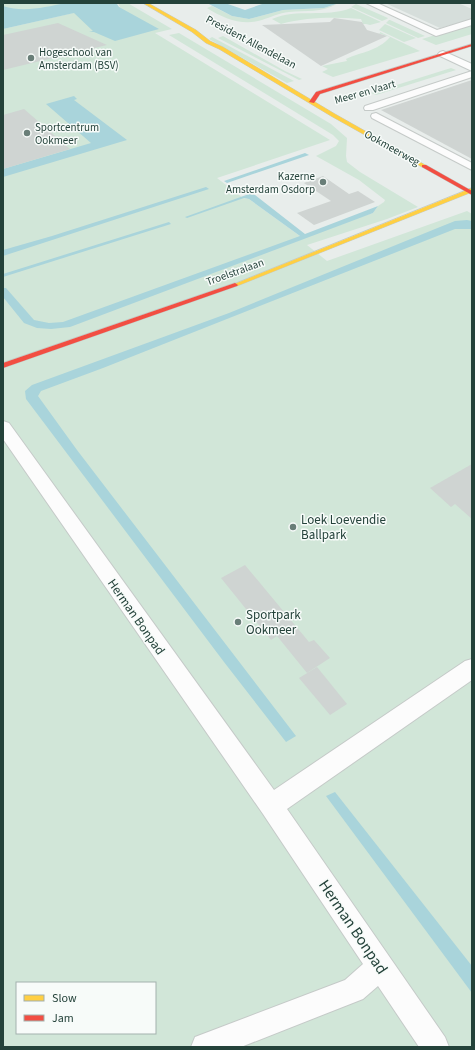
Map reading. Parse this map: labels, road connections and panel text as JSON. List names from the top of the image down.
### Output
{
  "streets": {
    "main road": [
      "President Allendelaan",
      "Meer en Vaart",
      "Ookmeerweg",
      "Troelstralaan"
    ],
    "street": ["Herman Bonpad"]
  },
  "crossings": [
    ["President Allendelaan", "Meer en Vaart"],
    ["President Allendelaan", "Ookmeerweg"],
    ["Meer en Vaart", "Ookmeerweg"],
    ["Ookmeerweg", "Troelstralaan"]
  ],
  "places": [
    "Hogeschool van Amsterdam (BSV)",
    "Sportcentrum Ookmeer",
    "Kazerne Amsterdam Osdorp",
    "Loek Loevendie Ballpark",
    "Sportpark Ookmeer"
  ],
  "legend": ["Slow", "Jam"]
}
